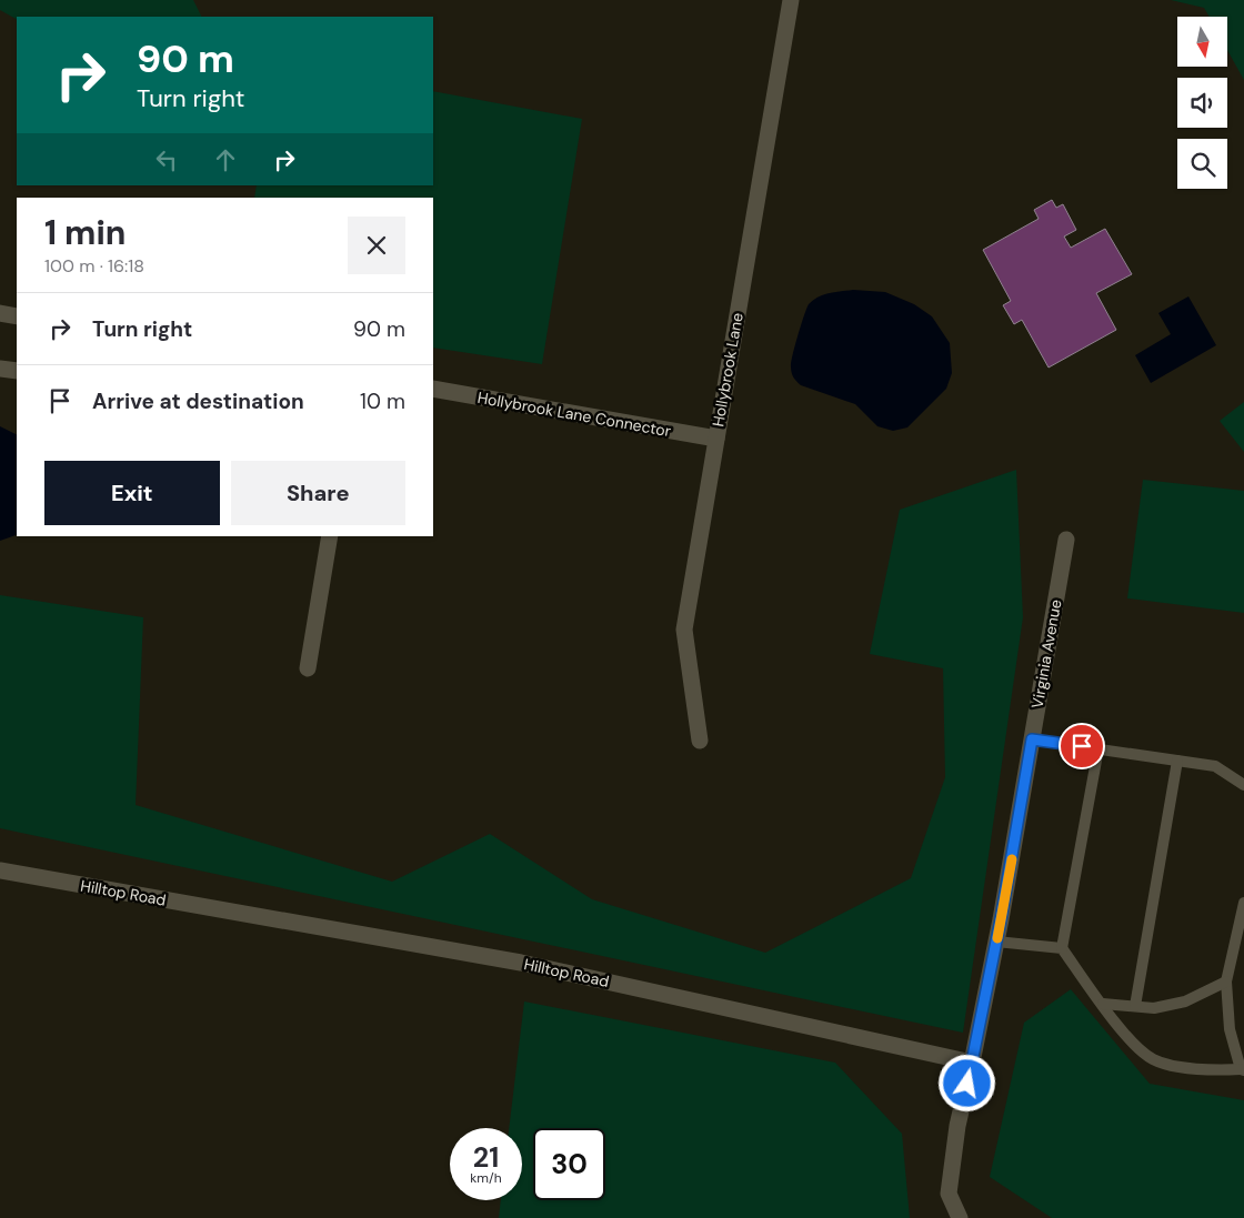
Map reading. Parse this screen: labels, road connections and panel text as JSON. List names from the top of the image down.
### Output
{
  "streets": {
    "street": [
      "Hollybrook Lane",
      "Hollybrook Lane Connector",
      "Virginia Avenue",
      "Hilltop Road"
    ]
  },
  "crossings": [
    ["Hollybrook Lane", "Hollybrook Lane Connector"],
    ["Virginia Avenue", "Hilltop Road"]
  ],
  "north": "bottom",
  "page": {
    "turn": ["90 m", "Turn right"],
    "heading": ["1 min", "100 m · 16:18"],
    "list": [
      {
        "name": "Turn right",
        "value": "90 m"
      },
      {
        "name": "Arrive at destination",
        "value": "10 m"
      }
    ],
    "buttons": ["Exit", "Share"],
    "speed": "21 km/h",
    "limit": "30"
  }
}
